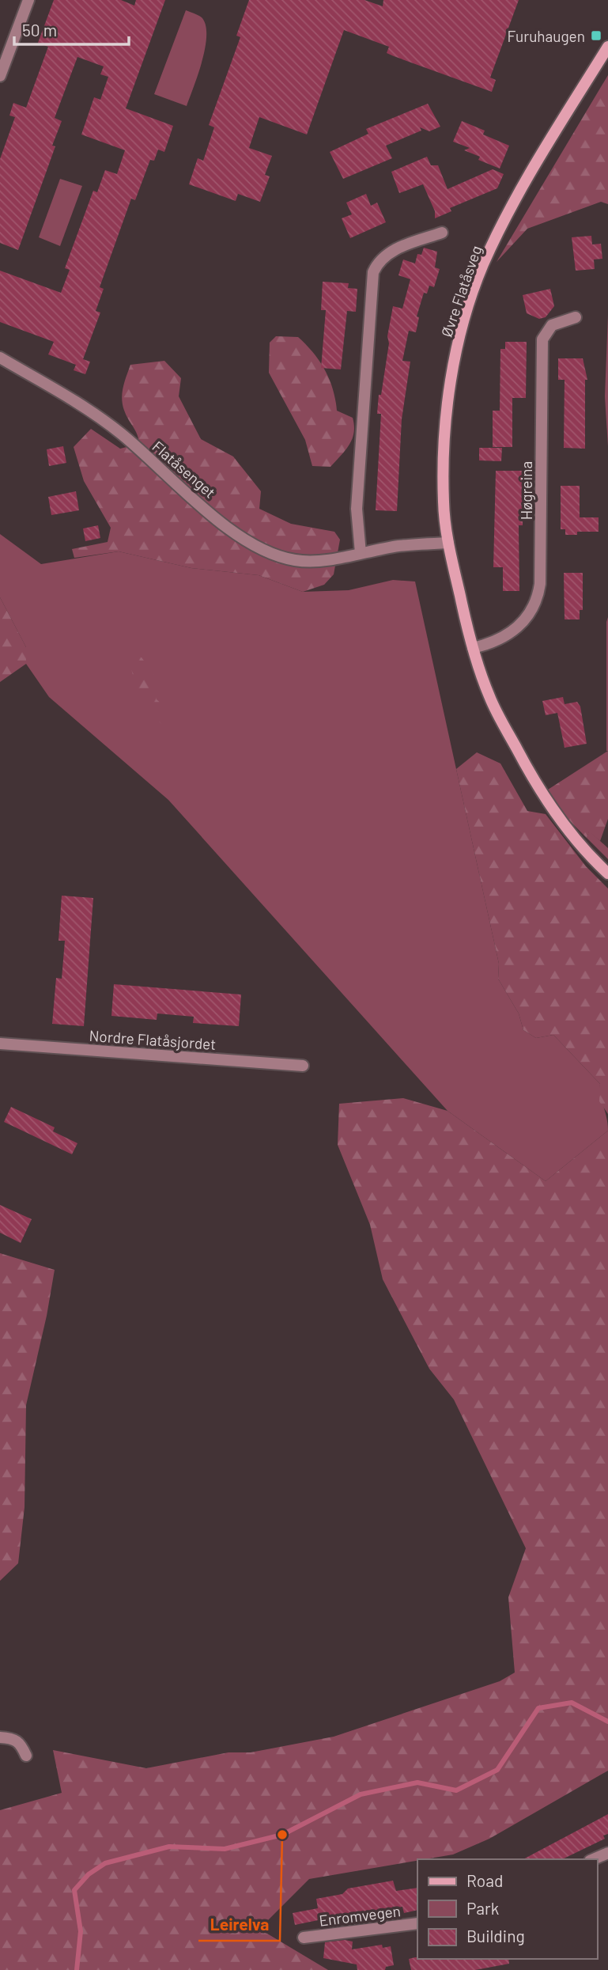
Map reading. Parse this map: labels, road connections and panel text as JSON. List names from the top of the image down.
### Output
{
  "streets": {
    "street": [
      "Øvre Flatåsveg",
      "Flatåsenget",
      "Høgreina",
      "Nordre Flatåsjordet",
      "Enromvegen"
    ]
  },
  "crossings": [
    ["Øvre Flatåsveg", "Flatåsenget"]
  ],
  "places": {
    "transit": ["Furuhaugen"],
    "other": ["Leirelva"]
  },
  "legend": ["Road", "Park", "Building"],
  "scale_bar": "50 m"
}
